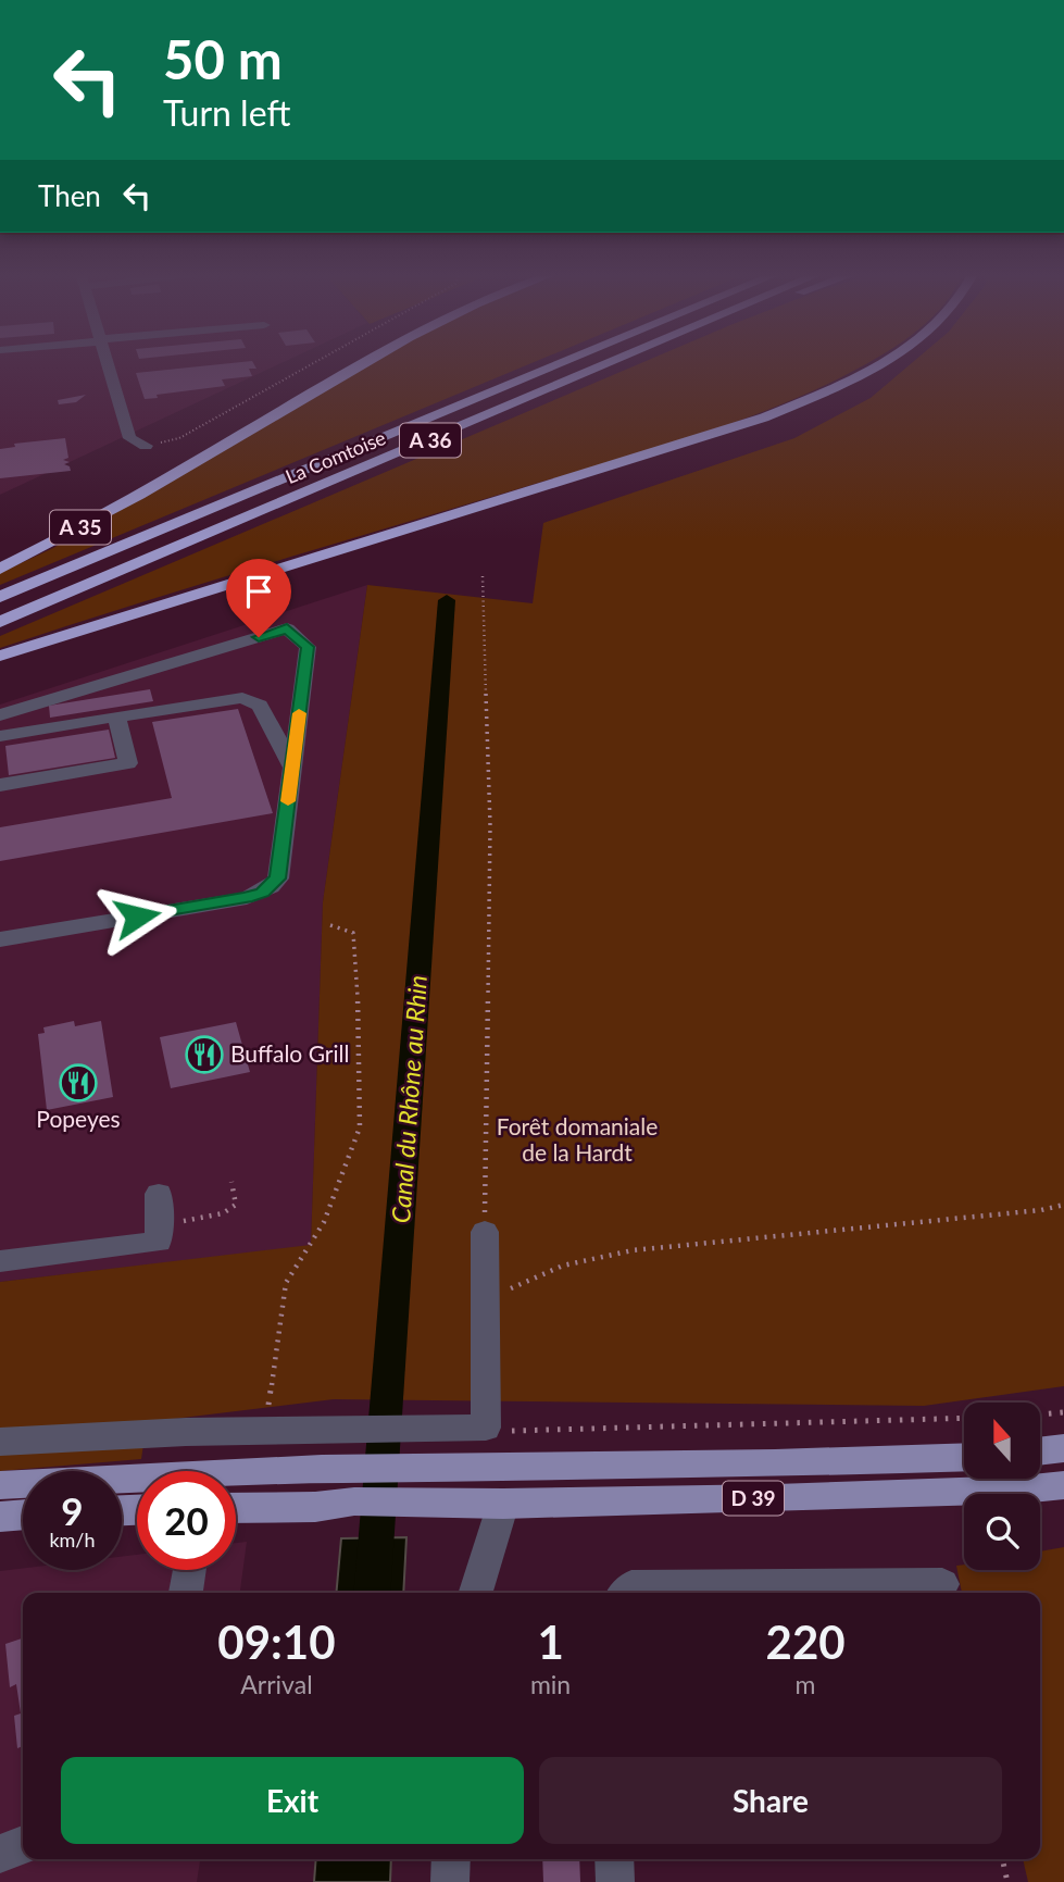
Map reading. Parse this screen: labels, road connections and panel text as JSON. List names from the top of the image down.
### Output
{
  "streets": {
    "highway": ["A 36", "La Comtoise", "A 35"],
    "main road": ["D 39"]
  },
  "water": ["Canal du Rhône au Rhin"],
  "parks": ["Forêt domaniale de la Hardt"],
  "places": {
    "restaurant": ["Buffalo Grill", "Popeyes"]
  },
  "north": "top",
  "page": {
    "turn": ["50 m", "Turn left"],
    "then": "Then",
    "speed": "9 km/h",
    "limit": "20",
    "eta": [
      "09:10",
      "Arrival",
      "1",
      "min",
      "220",
      "m"
    ],
    "buttons": ["Exit", "Share"]
  }
}
